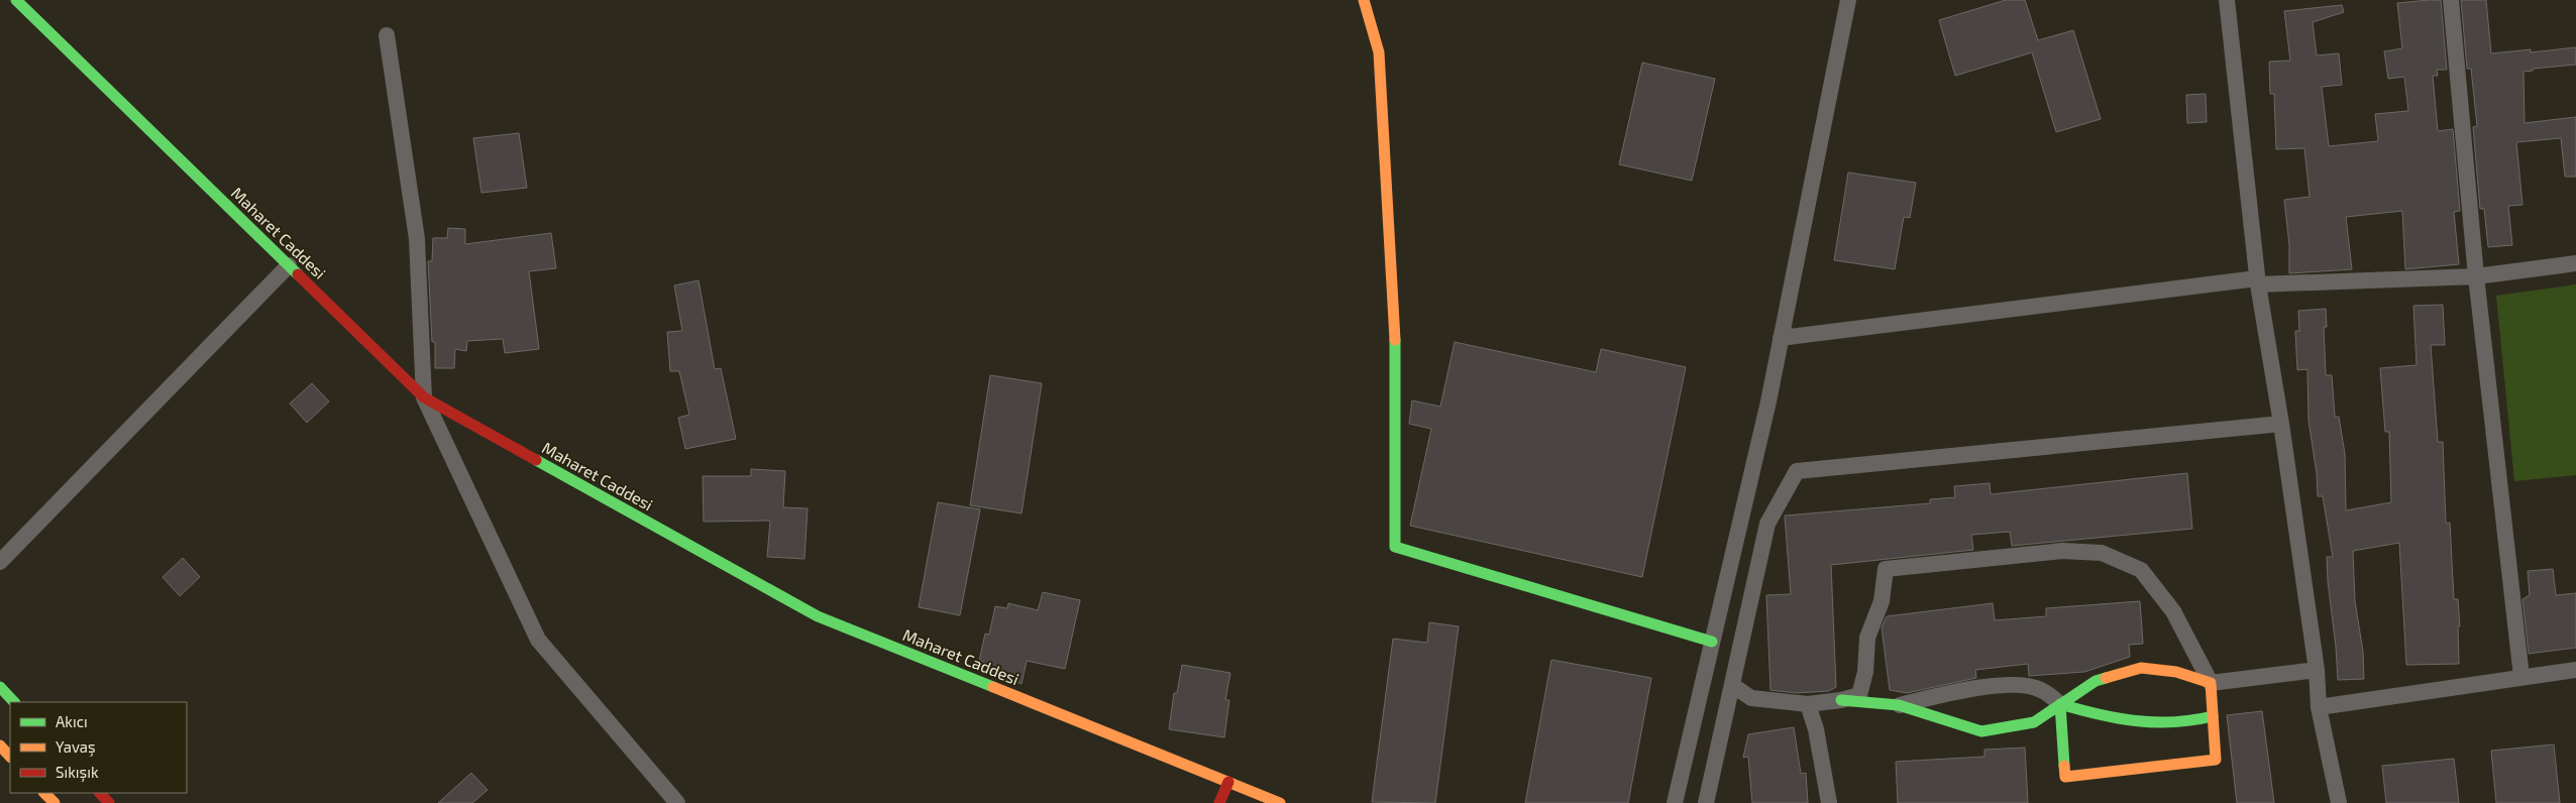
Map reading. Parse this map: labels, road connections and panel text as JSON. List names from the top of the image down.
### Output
{
  "streets": {
    "street": ["Maharet Caddesi"]
  },
  "legend": ["Akıcı", "Yavaş", "Sıkışık"]
}
